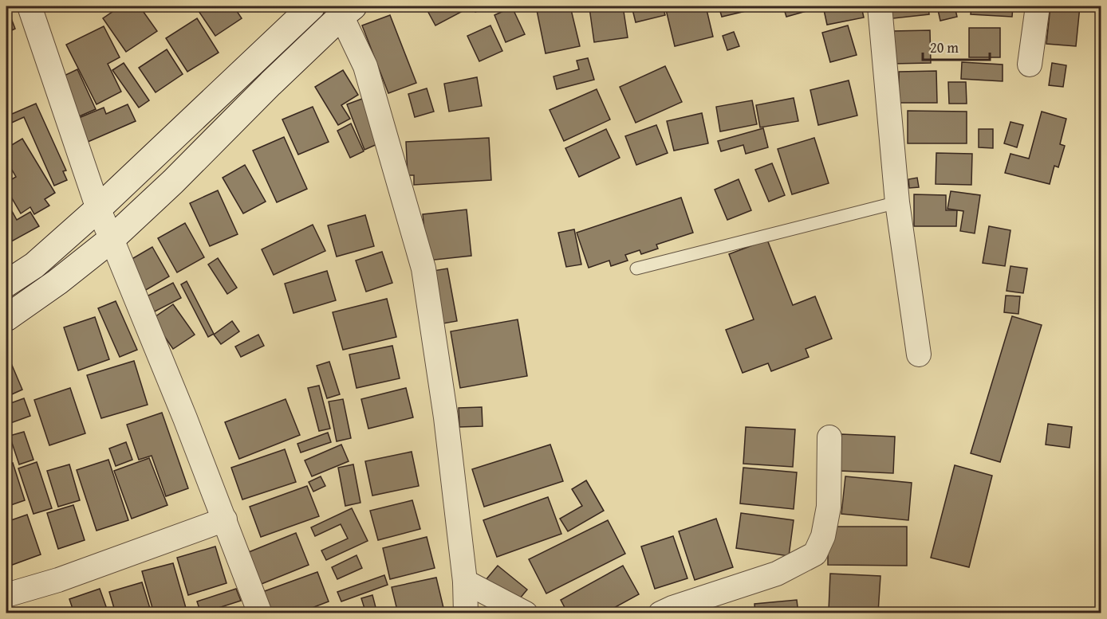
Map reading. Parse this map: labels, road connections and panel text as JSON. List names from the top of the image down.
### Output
{
  "scale_bar": "20 m"
}
